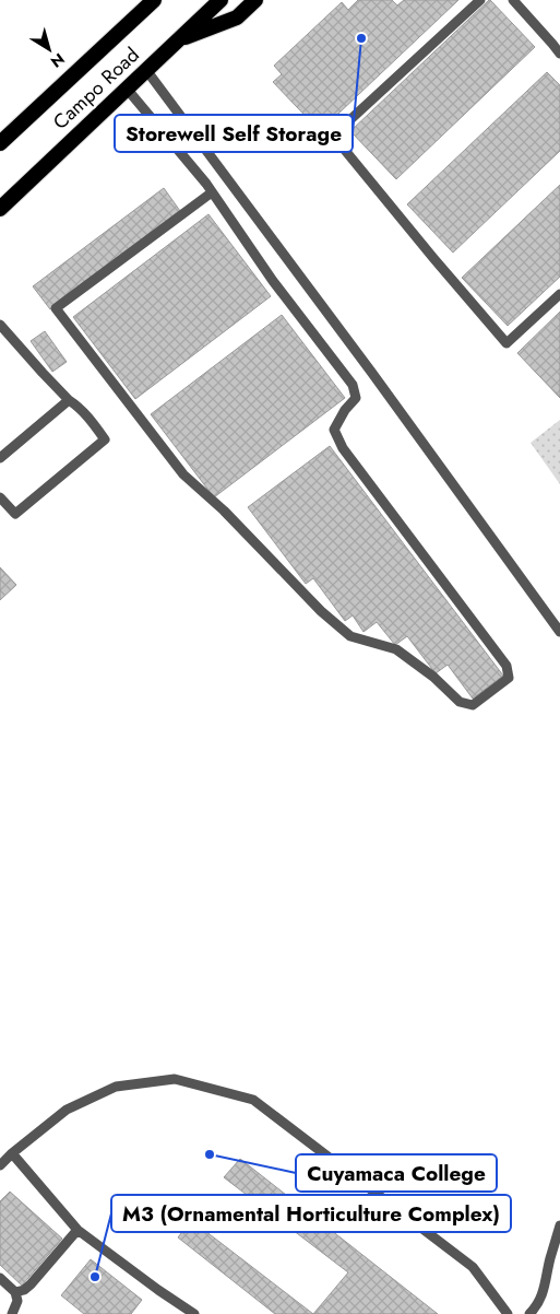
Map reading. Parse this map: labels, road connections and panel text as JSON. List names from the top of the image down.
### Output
{
  "streets": {
    "highway": ["Campo Road"]
  },
  "places": ["Storewell Self Storage", "Cuyamaca College", "M3 (Ornamental Horticulture Complex)"],
  "north": "bottom right"
}
